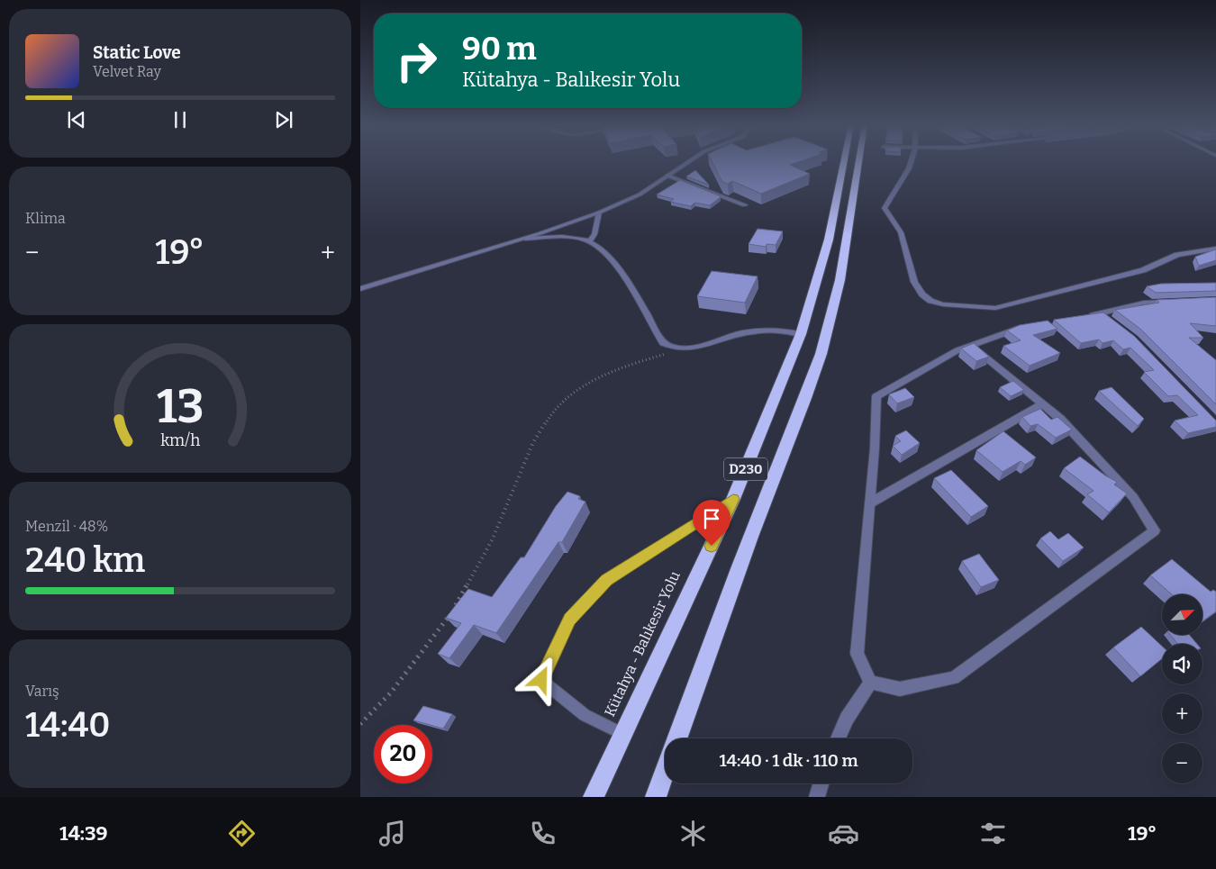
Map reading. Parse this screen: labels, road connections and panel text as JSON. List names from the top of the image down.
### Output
{
  "streets": {
    "highway": ["D230", "Kütahya - Balıkesir Yolu"]
  },
  "north": "top right",
  "page": {
    "turn": ["90 m", "Kütahya - Balıkesir Yolu"],
    "song": ["Static Love", "Velvet Ray"],
    "tile": [
      "Klima",
      ["Menzil · 48%", "240 km"],
      ["Varış", "14:40"]
    ],
    "heat": ["−", "19°", "+"],
    "map_buttons": ["+", "−"],
    "limit": "20",
    "trip": "14:40 · 1 dk · 110 m",
    "tabs": ["14:39", "19°"],
    "gauge": ["13", "km/h"]
  }
}
